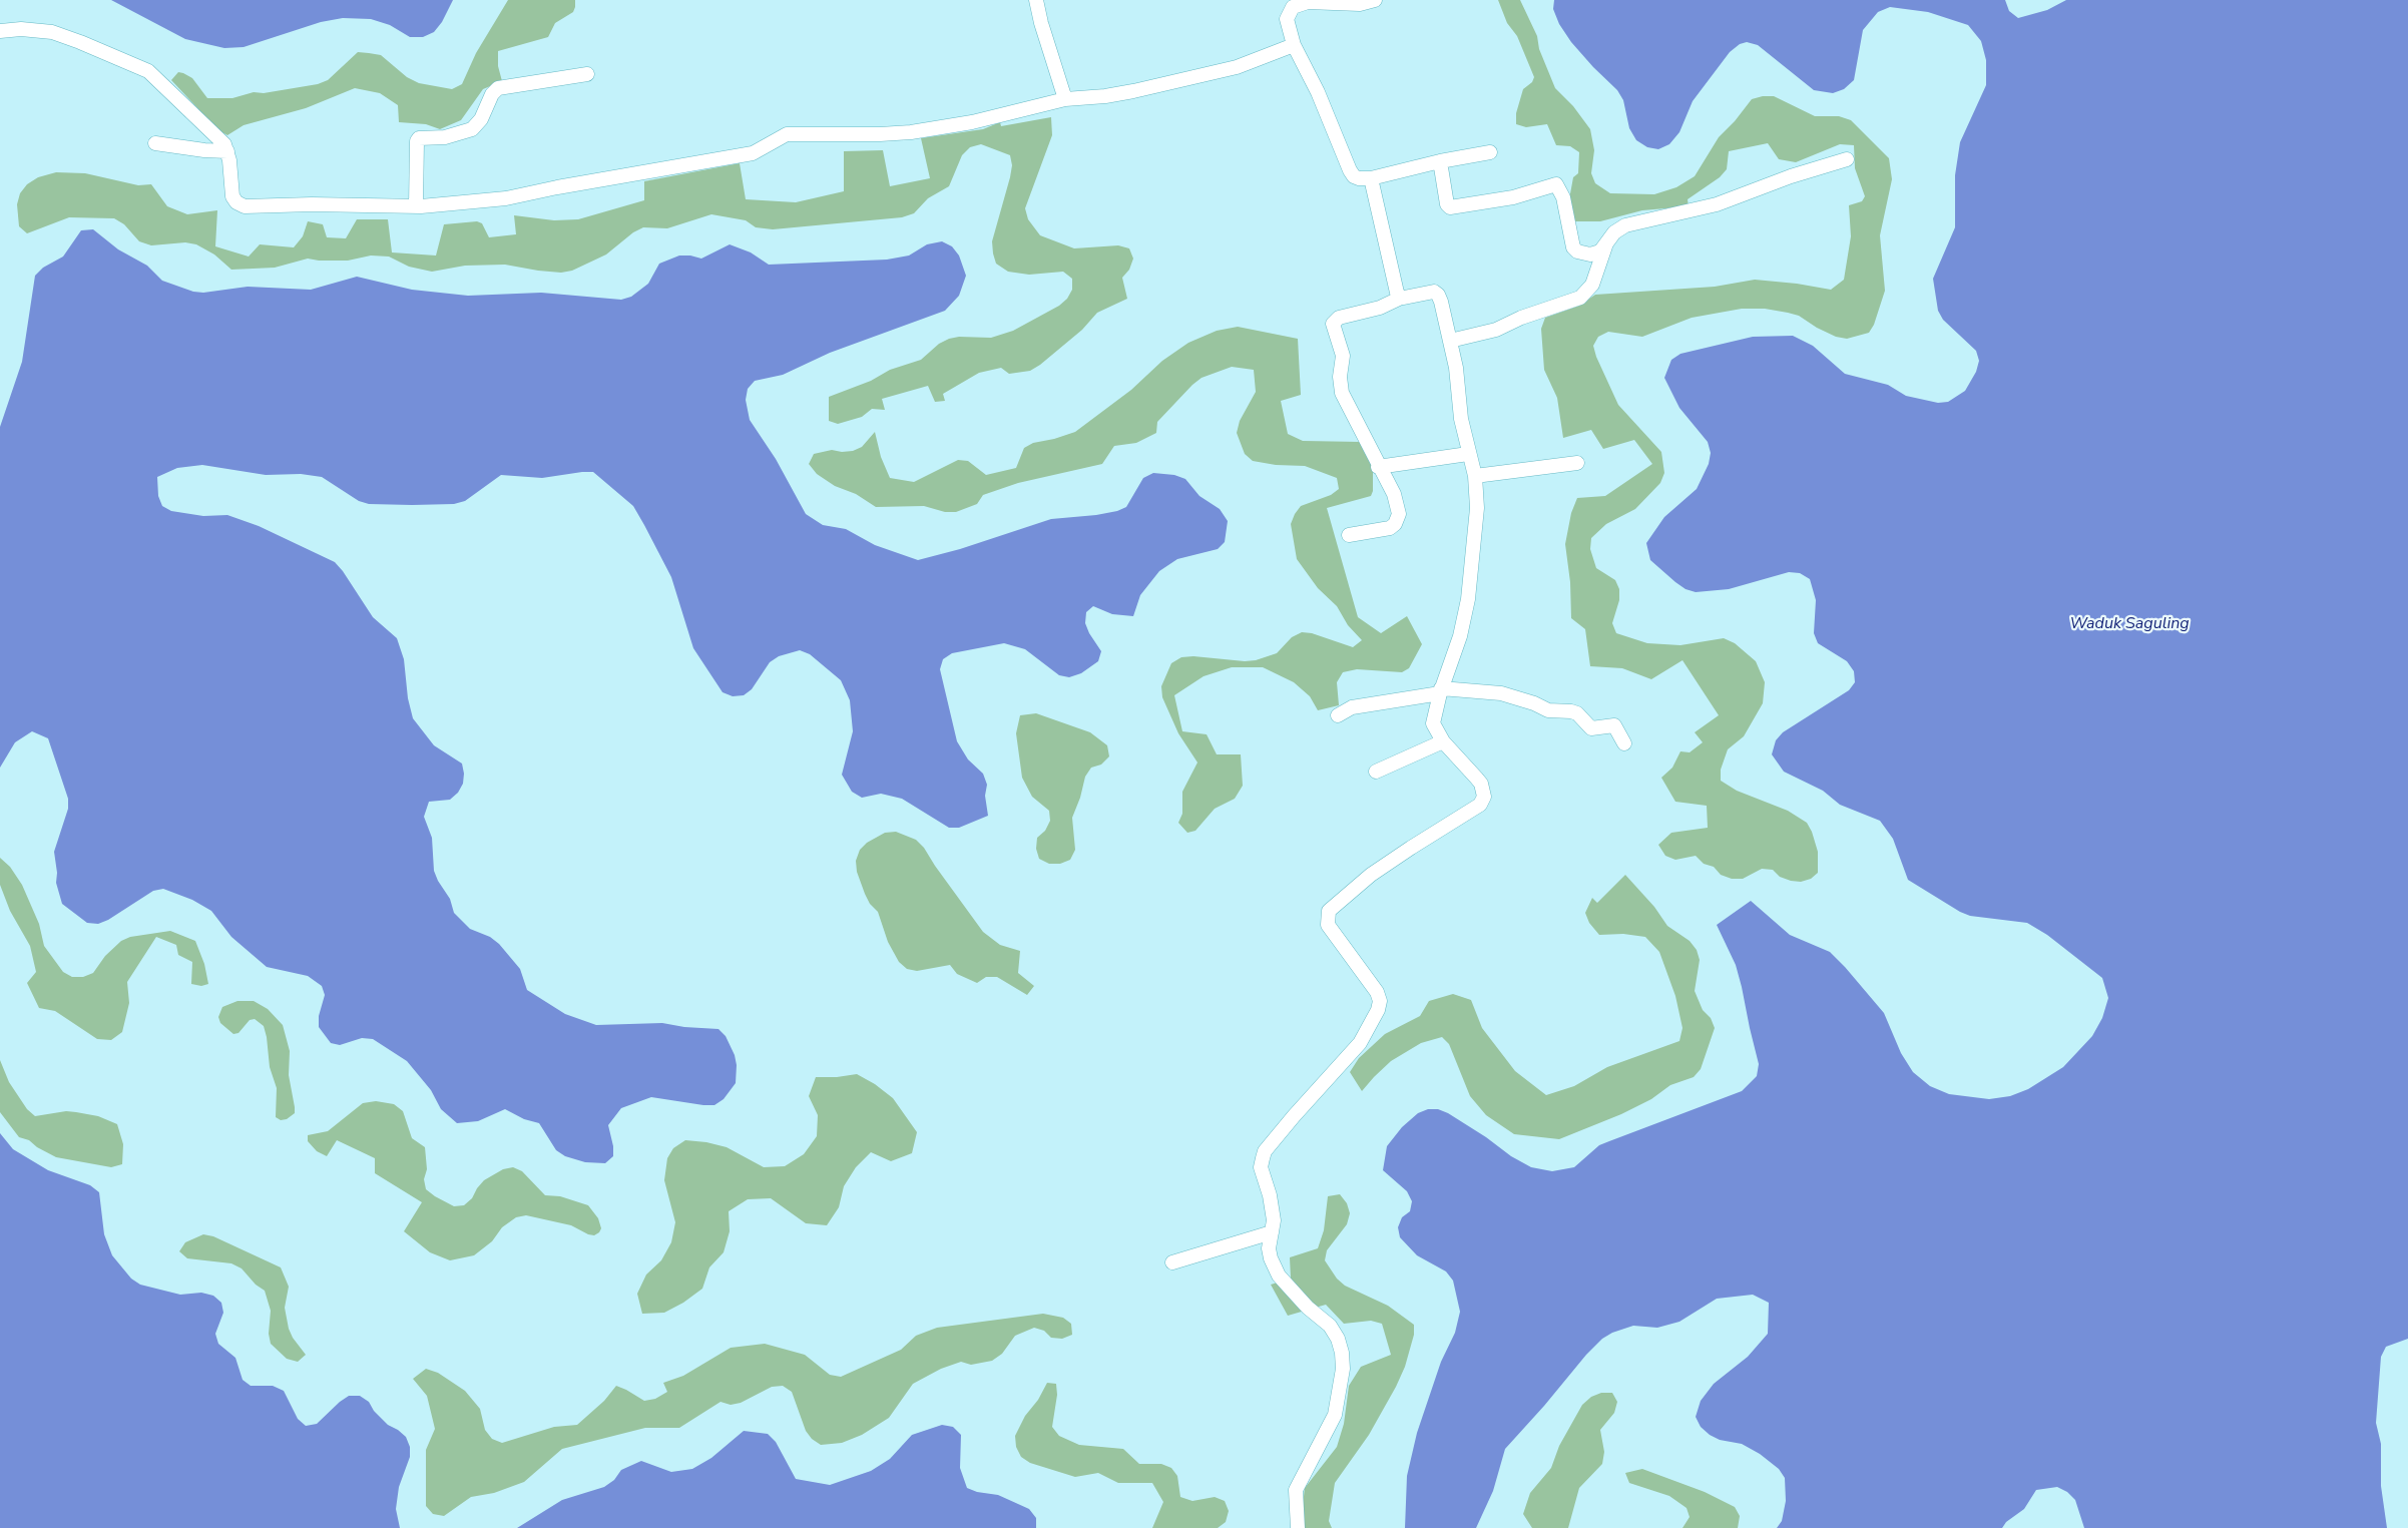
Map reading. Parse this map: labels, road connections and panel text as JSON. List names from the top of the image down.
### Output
{
  "water": ["Waduk Saguling"]
}
